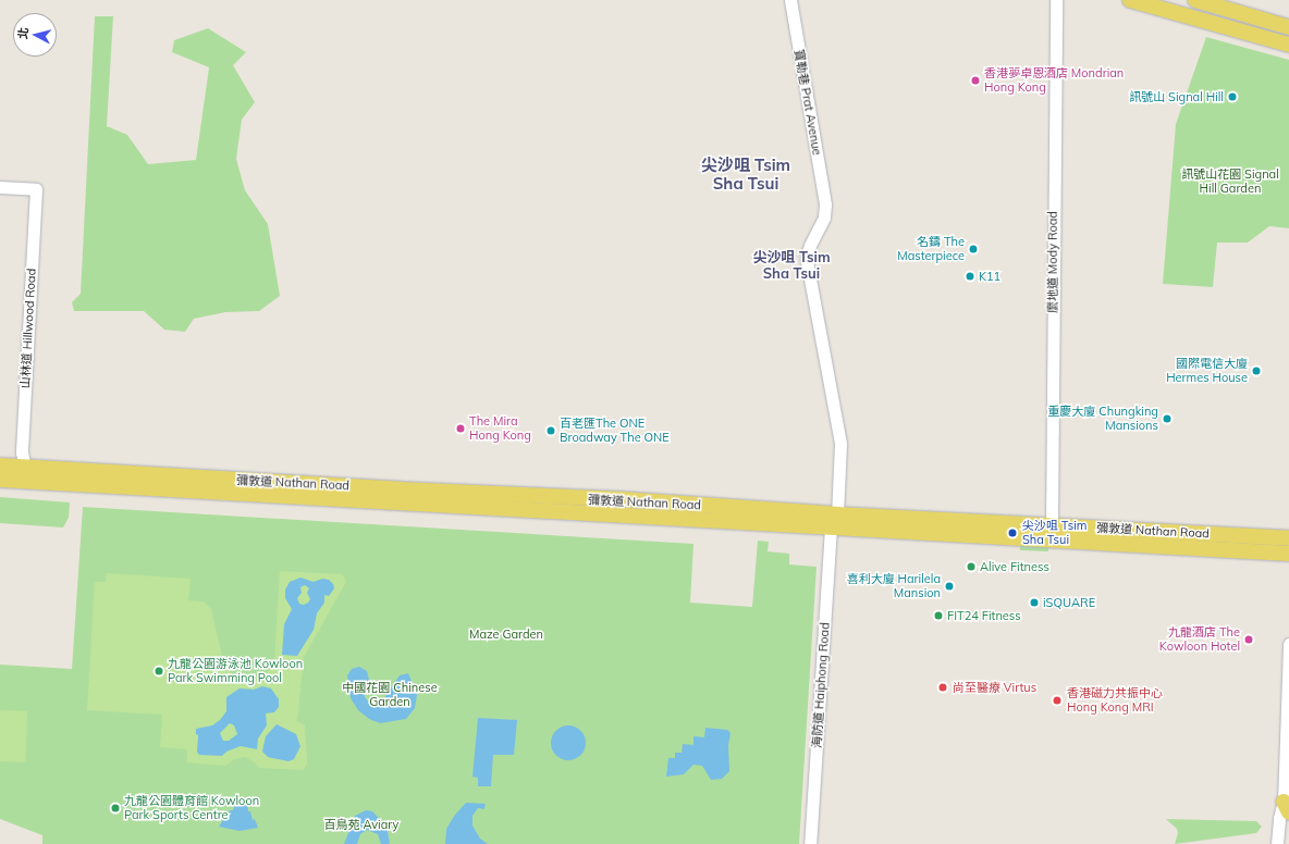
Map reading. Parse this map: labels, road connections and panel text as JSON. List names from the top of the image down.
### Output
{
  "streets": {
    "main road": ["彌敦道 Nathan Road"],
    "street": [
      "寶勒巷 Prat Avenue",
      "麼地道 Mody Road",
      "山林道 Hillwood Road",
      "海防道 Haiphong Road"
    ]
  },
  "crossings": [
    ["寶勒巷 Prat Avenue", "海防道 Haiphong Road"],
    ["麼地道 Mody Road", "彌敦道 Nathan Road"],
    ["山林道 Hillwood Road", "彌敦道 Nathan Road"],
    ["彌敦道 Nathan Road", "海防道 Haiphong Road"]
  ],
  "districts": ["尖沙咀 Tsim Sha Tsui", "尖沙咀 Tsim Sha Tsui"],
  "parks": [
    "訊號山花園 Signal Hill Garden",
    "Maze Garden",
    "中國花園 Chinese Garden",
    "百鳥苑 Aviary"
  ],
  "places": [
    "香港夢卓恩酒店 Mondrian Hong Kong",
    "訊號山 Signal Hill",
    "名鑄 The Masterpiece",
    "K11",
    "國際電信大廈 Hermes House",
    "重慶大廈 Chungking Mansions",
    "The Mira Hong Kong",
    "百老匯The ONE Broadway The ONE",
    "尖沙咀 Tsim Sha Tsui",
    "Alive Fitness",
    "喜利大廈 Harilela Mansion",
    "iSQUARE",
    "FIT24 Fitness",
    "九龍酒店 The Kowloon Hotel",
    "九龍公園游泳池 Kowloon Park Swimming Pool",
    "尚至醫療 Virtus",
    "香港磁力共振中心 Hong Kong MRI",
    "九龍公園體育館 Kowloon Park Sports Centre"
  ],
  "north": "left"
}
